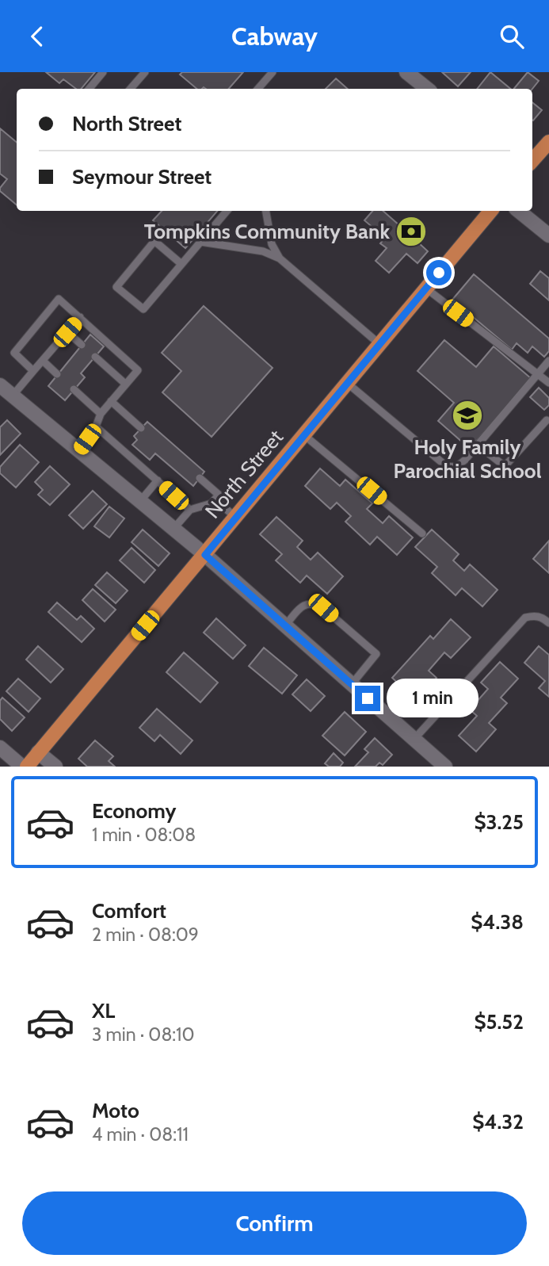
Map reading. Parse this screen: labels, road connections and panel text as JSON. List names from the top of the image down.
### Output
{
  "streets": {
    "main road": ["North Street"]
  },
  "places": {
    "bank": ["Tompkins Community Bank"],
    "school or university": ["Holy Family Parochial School"]
  },
  "page": {
    "header": "Cabway",
    "banner": ["North Street", "Seymour Street"],
    "bubble": "1 min",
    "list": [
      {
        "name": "Economy",
        "note": "1 min · 08:08",
        "value": "$3.25"
      },
      {
        "name": "Comfort",
        "note": "2 min · 08:09",
        "value": "$4.38"
      },
      {
        "name": "XL",
        "note": "3 min · 08:10",
        "value": "$5.52"
      },
      {
        "name": "Moto",
        "note": "4 min · 08:11",
        "value": "$4.32"
      }
    ],
    "buttons": "Confirm"
  }
}
